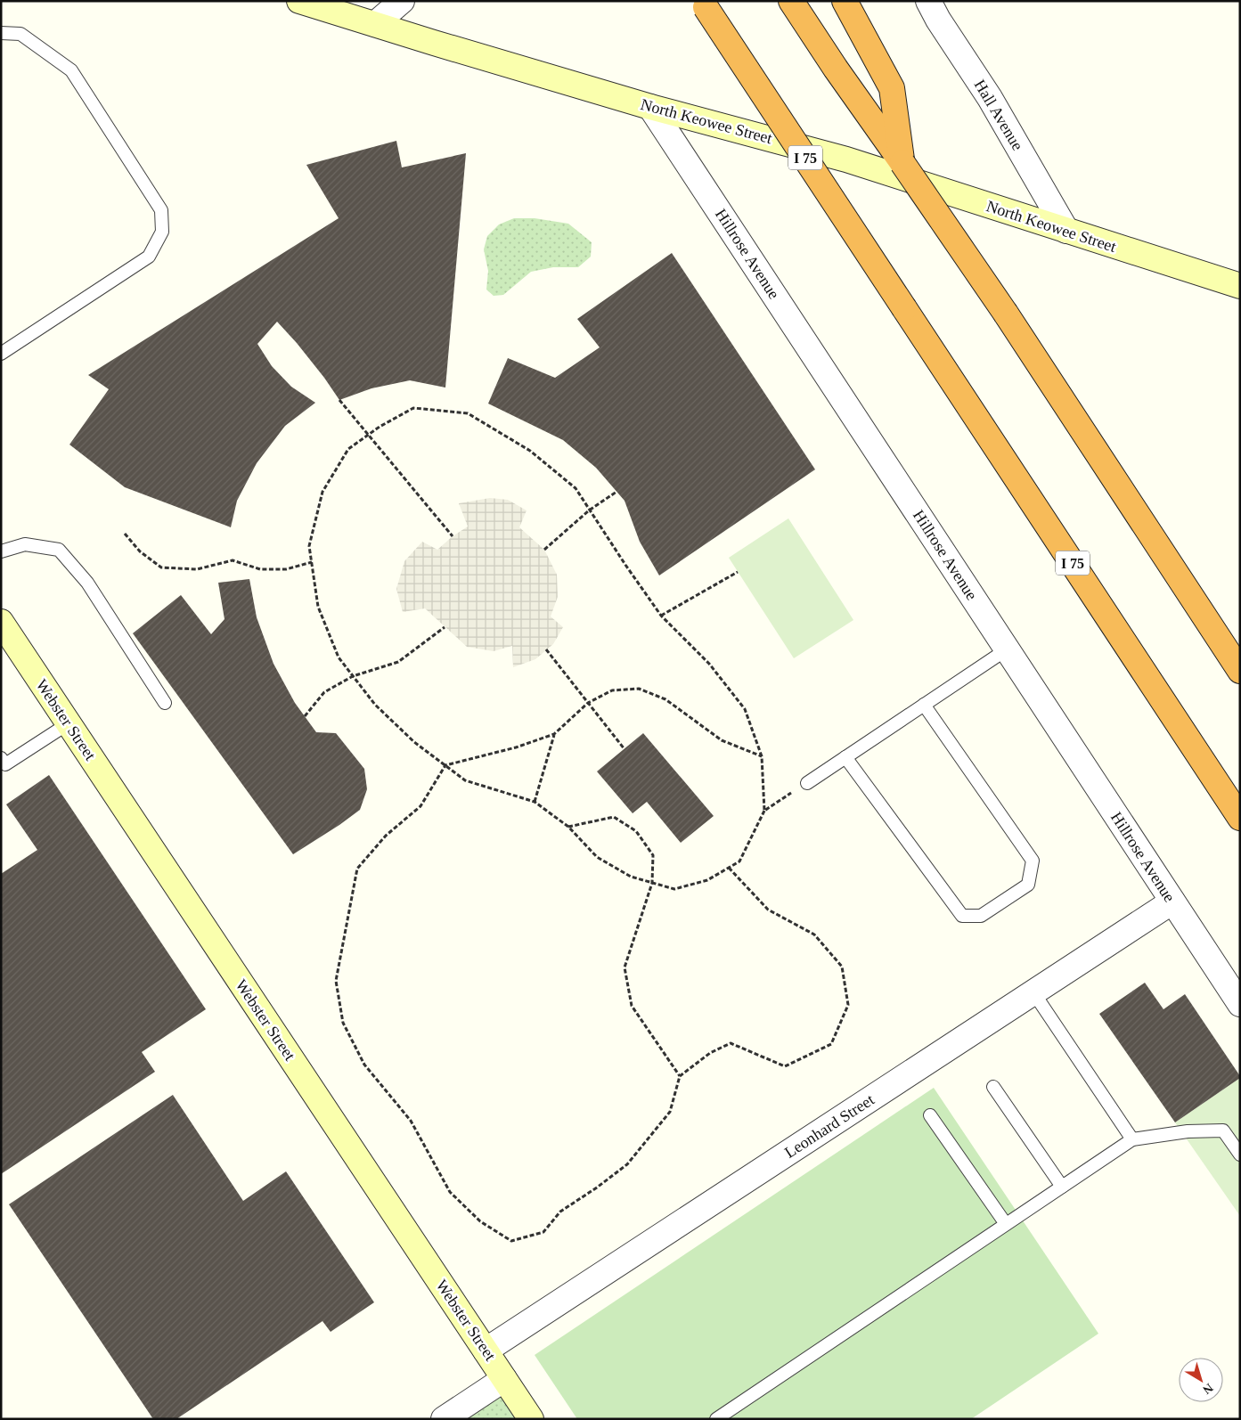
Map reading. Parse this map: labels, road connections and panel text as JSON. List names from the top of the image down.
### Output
{
  "streets": {
    "highway": ["I 75"],
    "main road": ["North Keowee Street", "Webster Street"],
    "street": ["Hall Avenue", "Hillrose Avenue", "Leonhard Street"]
  },
  "crossings": [
    ["Hall Avenue", "North Keowee Street"],
    ["North Keowee Street", "Hillrose Avenue"],
    ["Hillrose Avenue", "Leonhard Street"],
    ["Webster Street", "Leonhard Street"]
  ],
  "north": "bottom right"
}
